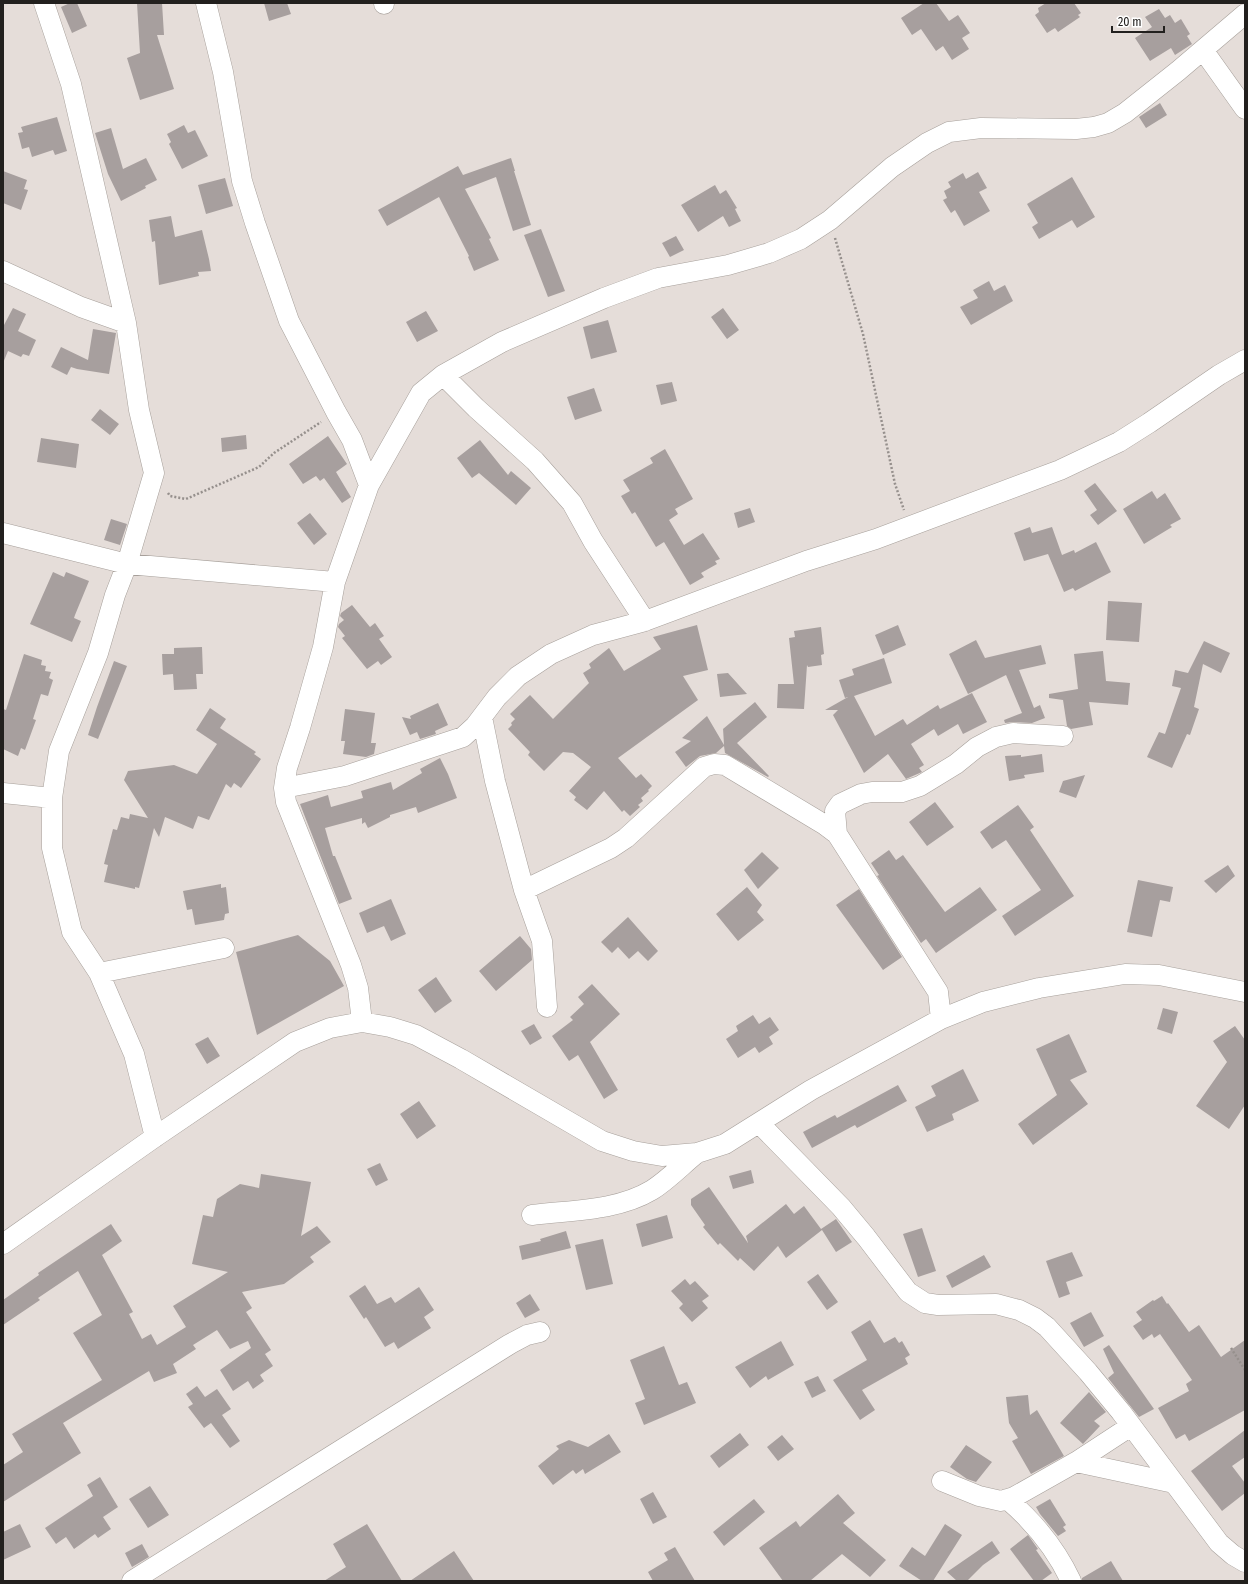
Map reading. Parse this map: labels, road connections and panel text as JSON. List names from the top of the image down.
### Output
{
  "scale_bar": "20 m"
}
